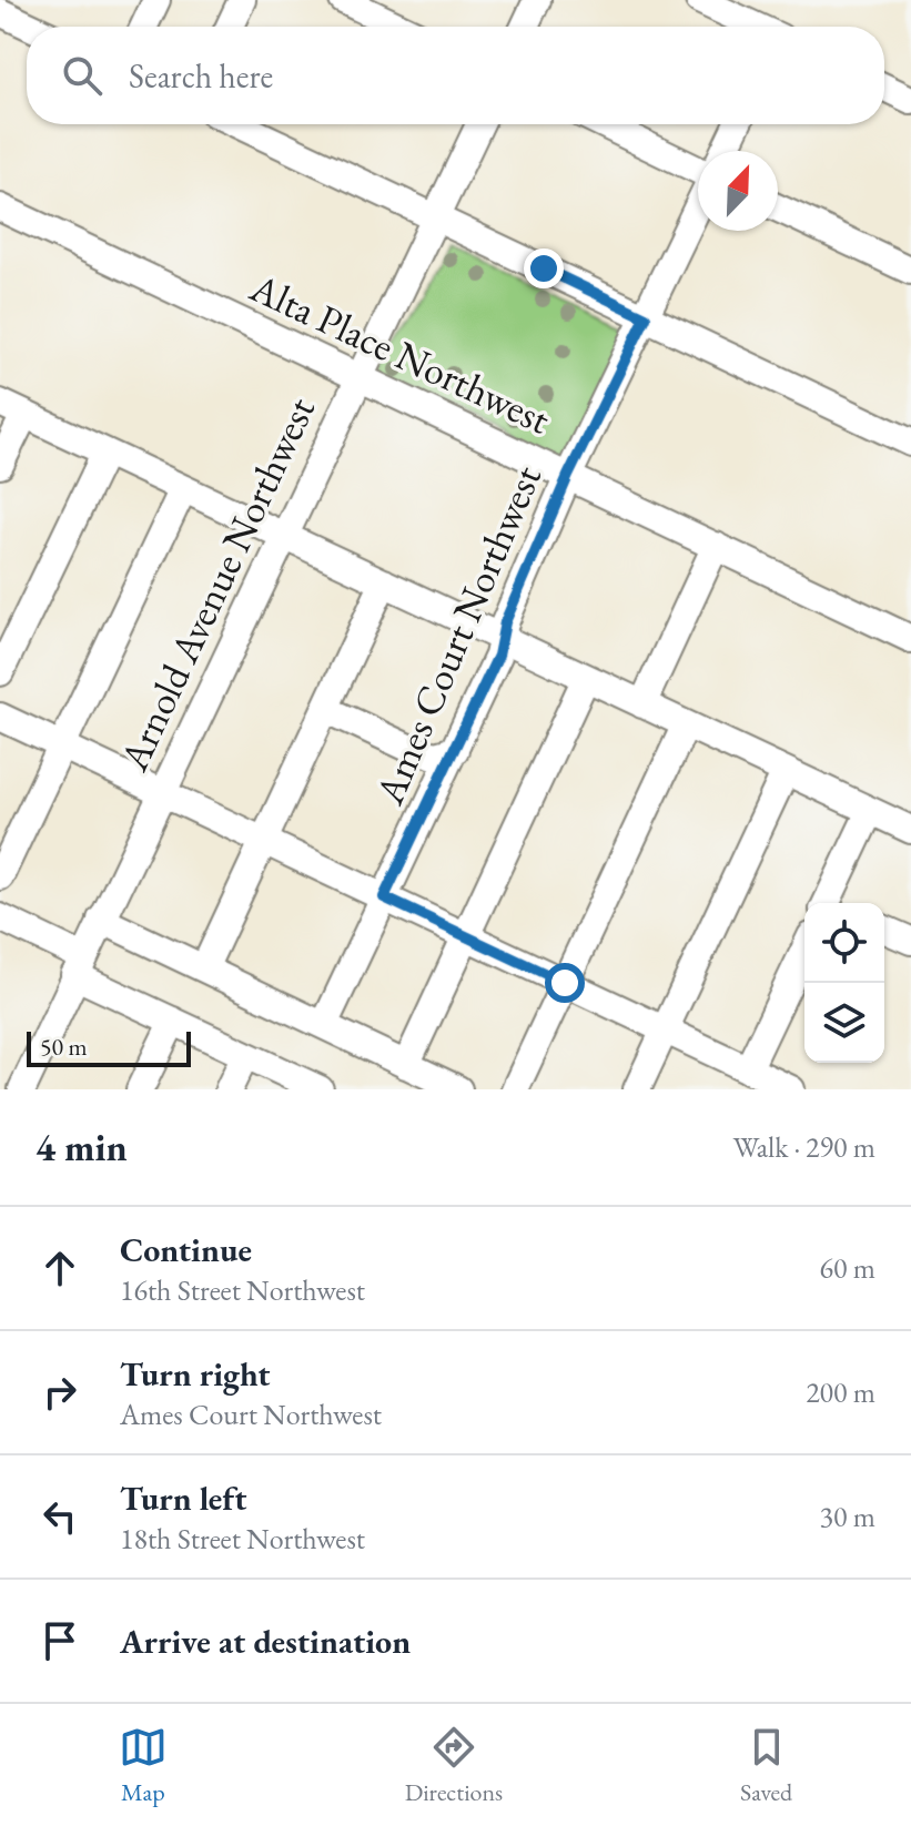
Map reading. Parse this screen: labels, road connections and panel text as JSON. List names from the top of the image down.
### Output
{
  "streets": {
    "street": ["Alta Place Northwest", "Arnold Avenue Northwest", "Ames Court Northwest"]
  },
  "crossings": [
    ["Alta Place Northwest", "Arnold Avenue Northwest"],
    ["Alta Place Northwest", "Ames Court Northwest"]
  ],
  "scale_bar": "50 m",
  "north": "top right",
  "page": {
    "search": "Search here",
    "scale": "50 m",
    "heading": ["4 min", "Walk · 290 m"],
    "list": [
      ["Continue", "16th Street Northwest", "60 m"],
      ["Turn right", "Ames Court Northwest", "200 m"],
      ["Turn left", "18th Street Northwest", "30 m"],
      "Arrive at destination"
    ],
    "nav": ["Map", "Directions", "Saved"]
  }
}
